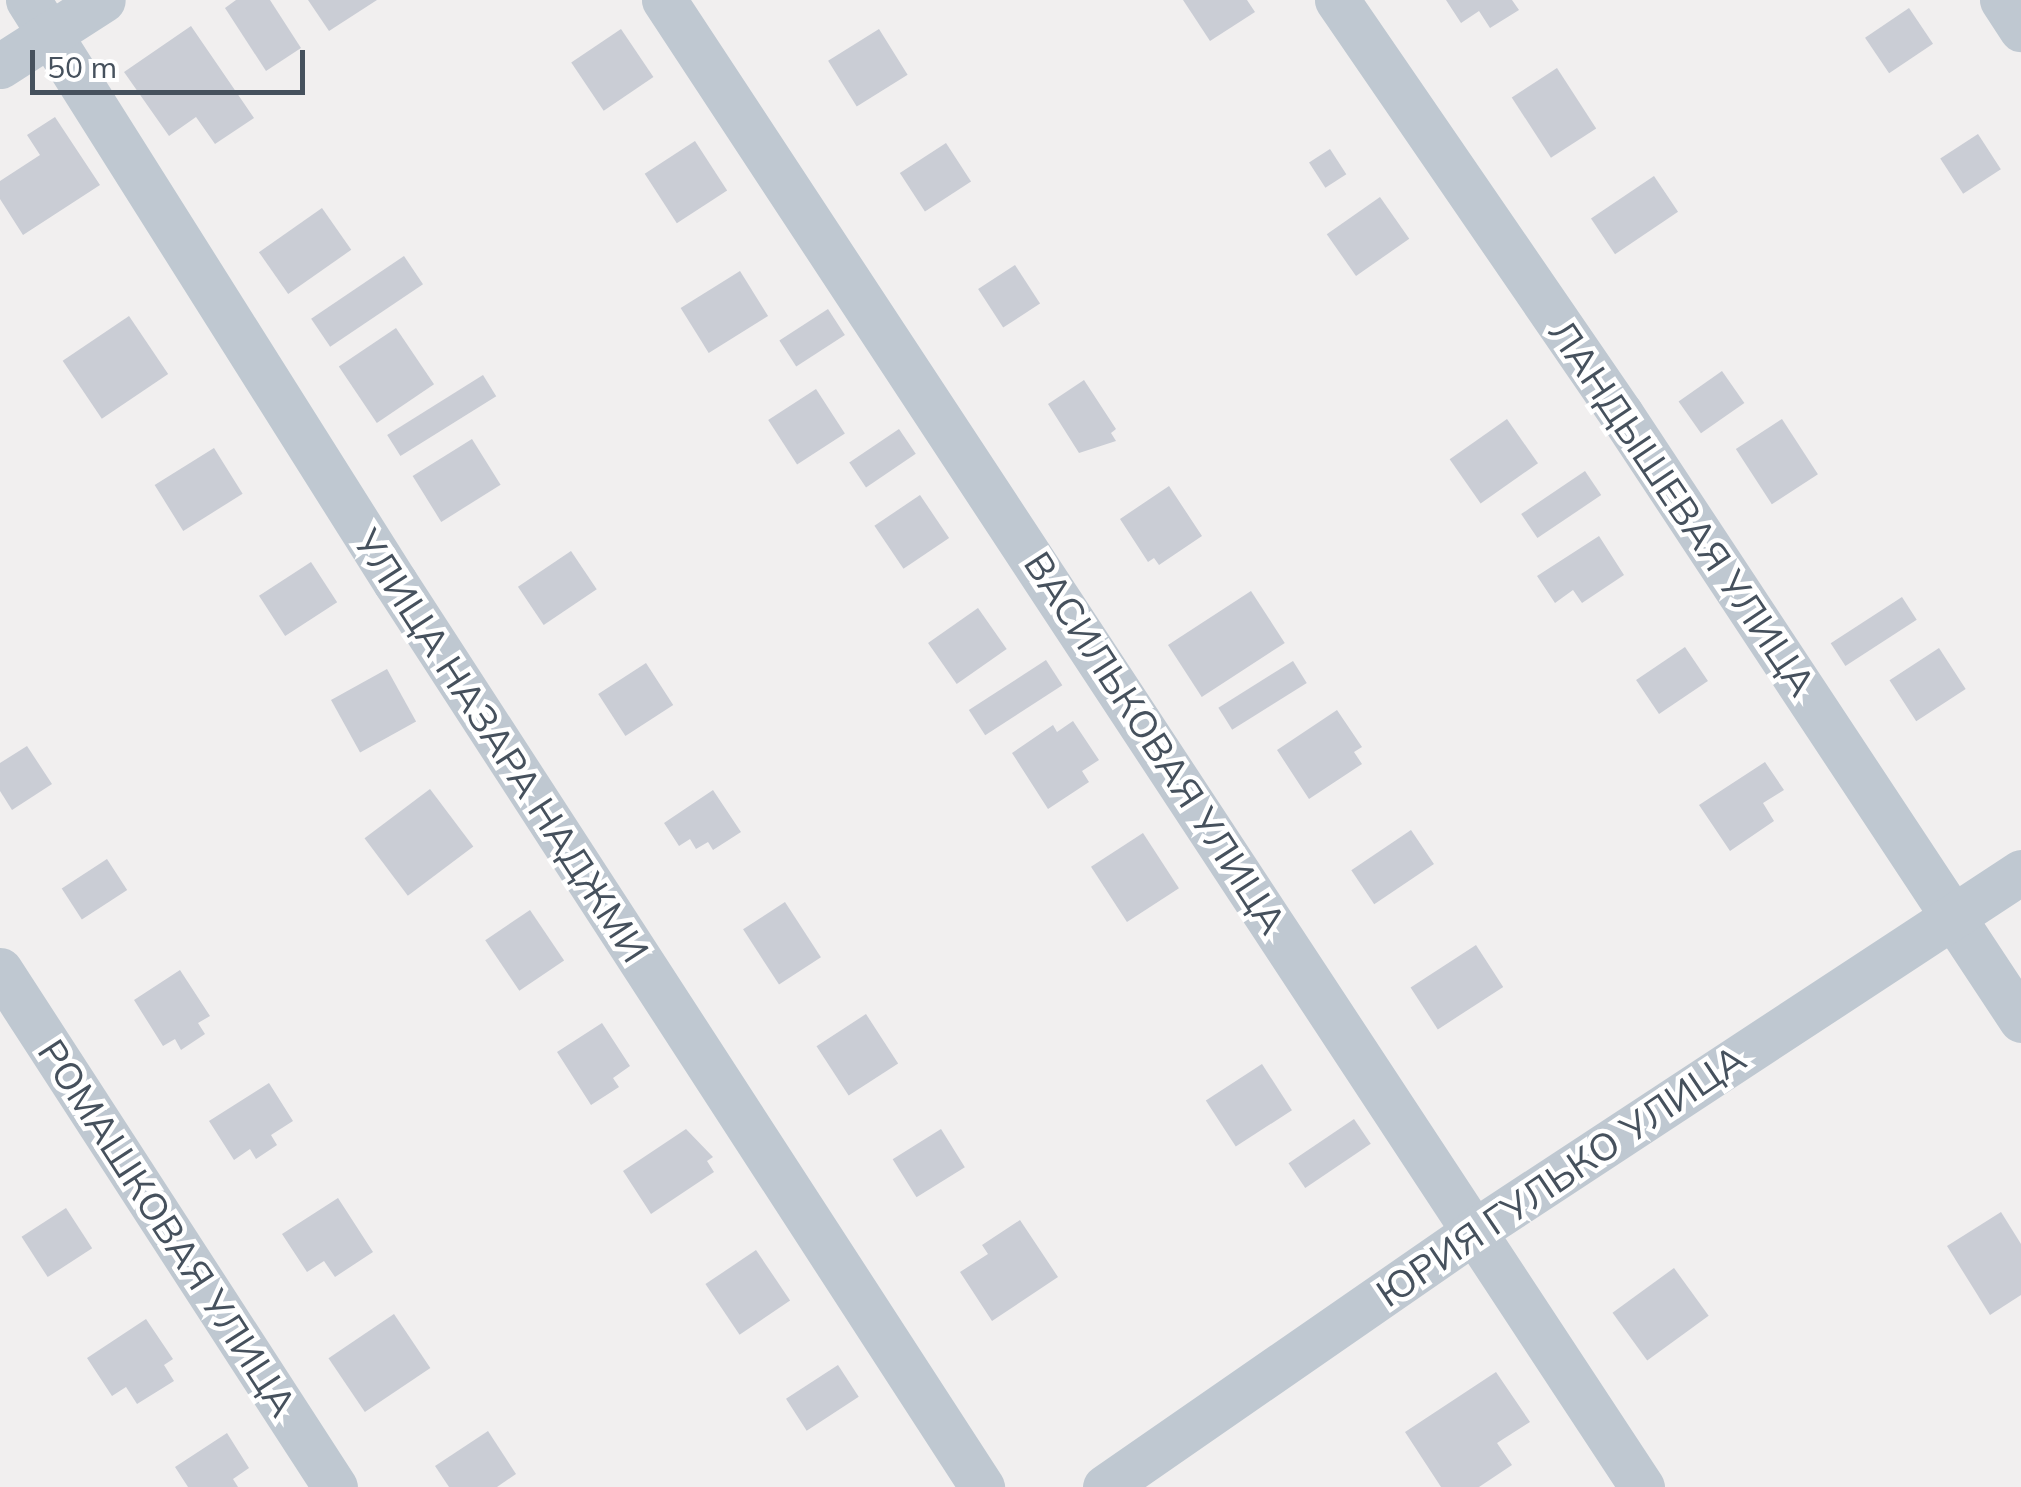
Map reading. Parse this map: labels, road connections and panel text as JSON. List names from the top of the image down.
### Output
{
  "streets": {
    "street": [
      "ЛАНДЫШЕВАЯ УЛИЦА",
      "ВАСИЛЬКОВАЯ УЛИЦА",
      "УЛИЦА НАЗАРА НАДЖМИ",
      "ЮРИЯ ГУЛЬКО УЛИЦА",
      "РОМАШКОВАЯ УЛИЦА"
    ]
  },
  "crossings": [
    ["ЛАНДЫШЕВАЯ УЛИЦА", "ЮРИЯ ГУЛЬКО УЛИЦА"],
    ["ВАСИЛЬКОВАЯ УЛИЦА", "ЮРИЯ ГУЛЬКО УЛИЦА"]
  ],
  "scale_bar": "50 m"
}
